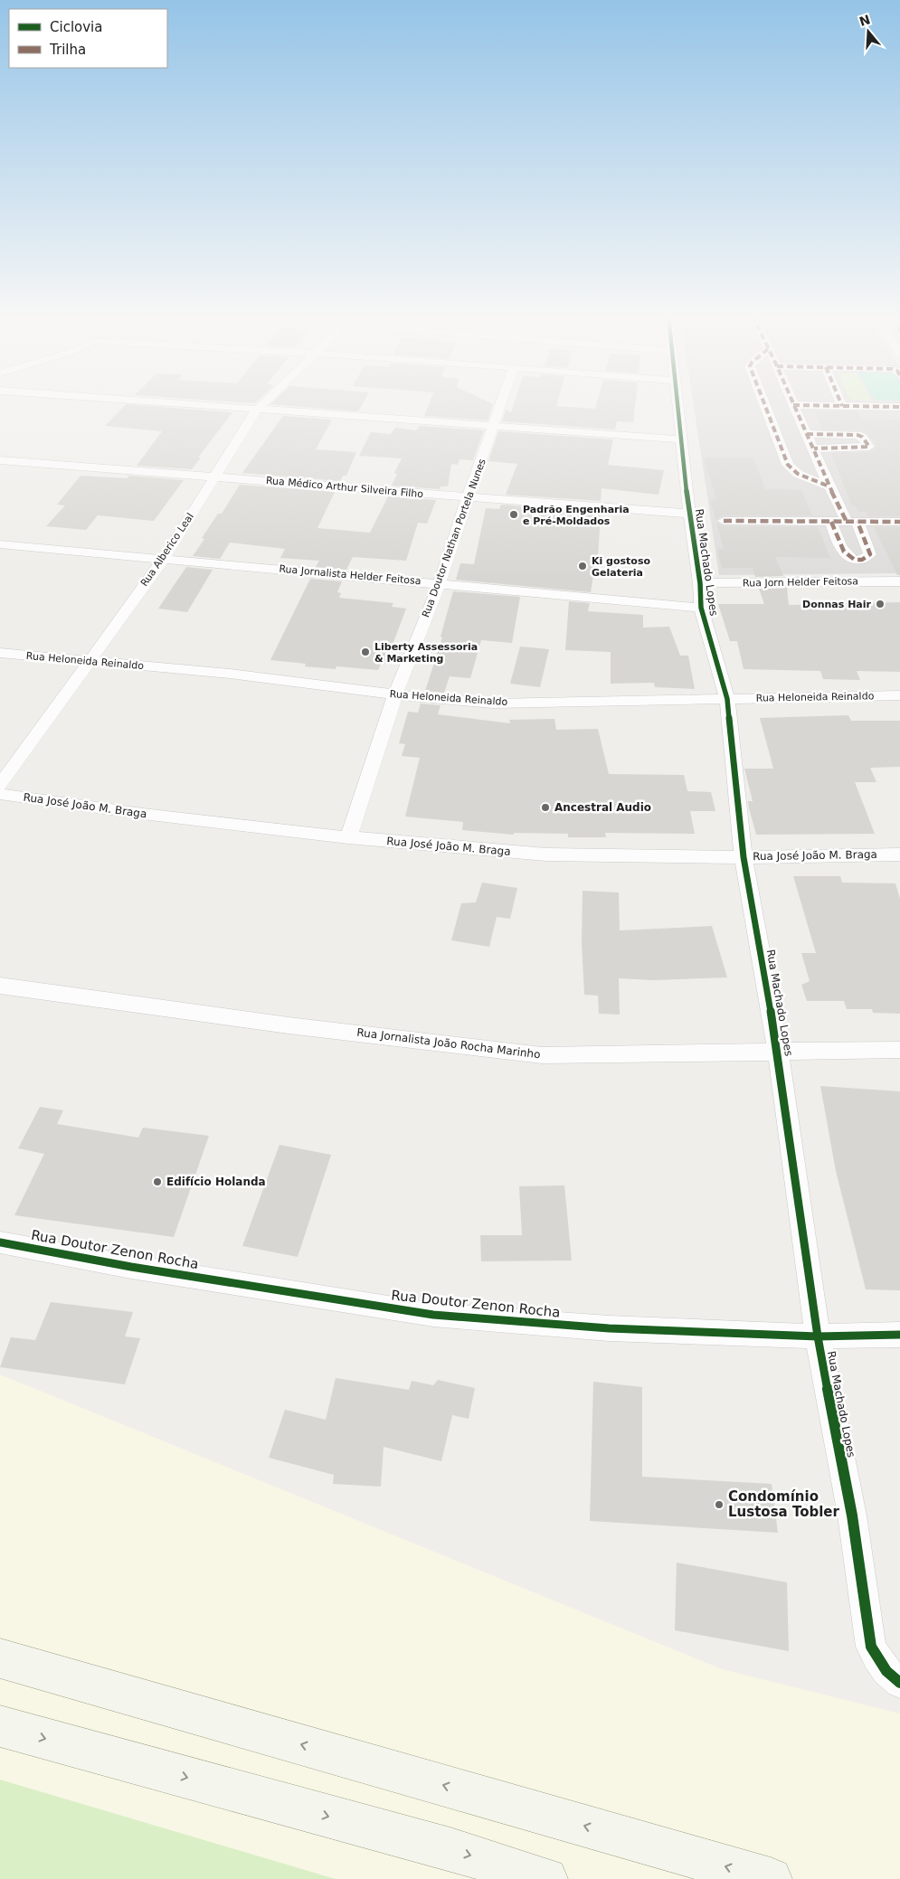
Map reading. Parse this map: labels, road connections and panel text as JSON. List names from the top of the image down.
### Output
{
  "streets": {
    "street": [
      "Rua Médico Arthur Silveira Filho",
      "Rua Doutor Nathan Portela Nunes",
      "Rua Alberico Leal",
      "Rua Machado Lopes",
      "Rua Jornalista Helder Feitosa",
      "Rua Jorn Helder Feitosa",
      "Rua Heloneida Reinaldo",
      "Rua José João M. Braga",
      "Rua Jornalista João Rocha Marinho",
      "Rua Doutor Zenon Rocha"
    ]
  },
  "crossings": [
    ["Rua Médico Arthur Silveira Filho", "Rua Doutor Nathan Portela Nunes"],
    ["Rua Médico Arthur Silveira Filho", "Rua Alberico Leal"],
    ["Rua Médico Arthur Silveira Filho", "Rua Machado Lopes"],
    ["Rua Doutor Nathan Portela Nunes", "Rua Jornalista Helder Feitosa"],
    ["Rua Doutor Nathan Portela Nunes", "Rua Heloneida Reinaldo"],
    ["Rua Doutor Nathan Portela Nunes", "Rua José João M. Braga"],
    ["Rua Alberico Leal", "Rua Jornalista Helder Feitosa"],
    ["Rua Alberico Leal", "Rua Heloneida Reinaldo"],
    ["Rua Machado Lopes", "Rua Jornalista Helder Feitosa"],
    ["Rua Machado Lopes", "Rua Jorn Helder Feitosa"],
    ["Rua Machado Lopes", "Rua Heloneida Reinaldo"],
    ["Rua Machado Lopes", "Rua José João M. Braga"],
    ["Rua Machado Lopes", "Rua Jornalista João Rocha Marinho"],
    ["Rua Machado Lopes", "Rua Doutor Zenon Rocha"]
  ],
  "places": [
    "Padrão Engenharia e Pré-Moldados",
    "Ki gostoso Gelateria",
    "Donnas Hair",
    "Liberty Assessoria & Marketing",
    "Ancestral Audio",
    "Edifício Holanda",
    "Condomínio Lustosa Tobler"
  ],
  "legend": ["Ciclovia", "Trilha"],
  "north": "top"
}
